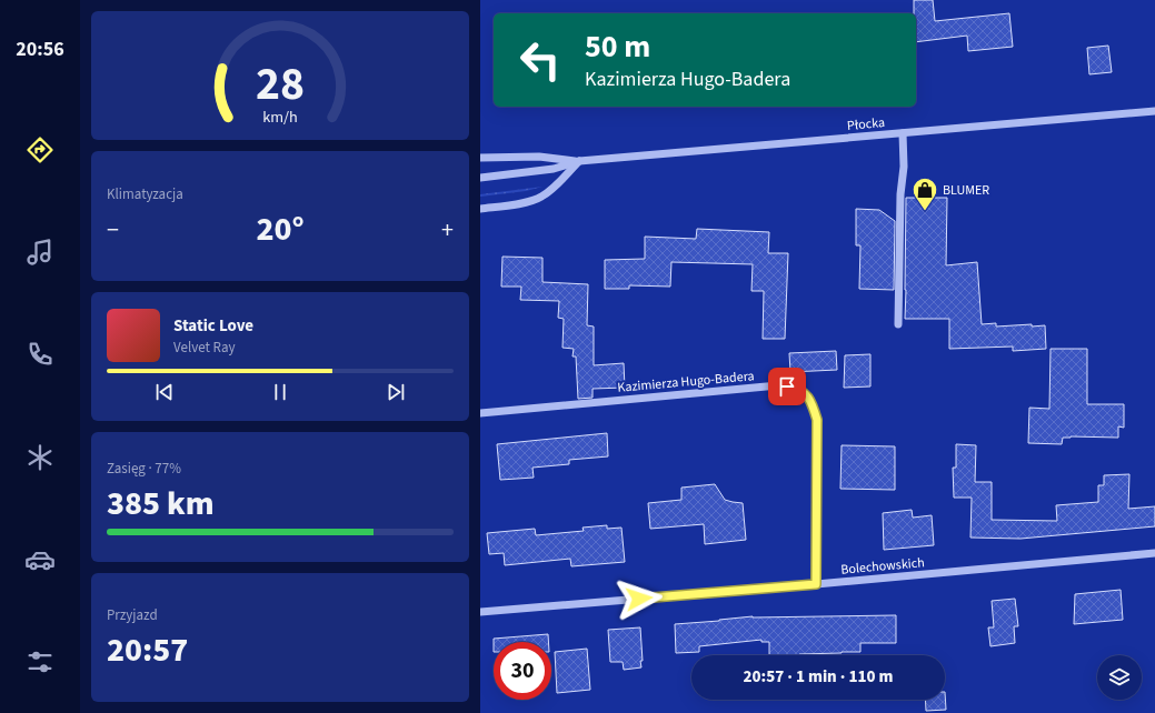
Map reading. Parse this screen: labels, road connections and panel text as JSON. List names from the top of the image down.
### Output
{
  "streets": {
    "street": ["Płocka", "Kazimierza Hugo-Badera", "Bolechowskich"]
  },
  "crossings": [
    ["Kazimierza Hugo-Badera", "Bolechowskich"]
  ],
  "places": {
    "shop": ["BLUMER"]
  },
  "page": {
    "tabs": "20:56",
    "turn": ["50 m", "Kazimierza Hugo-Badera"],
    "tile": [
      "Klimatyzacja",
      ["Zasięg · 77%", "385 km"],
      ["Przyjazd", "20:57"]
    ],
    "heat": ["−", "20°", "+"],
    "song": ["Static Love", "Velvet Ray"],
    "limit": "30",
    "trip": "20:57 · 1 min · 110 m",
    "gauge": ["28", "km/h"]
  }
}
